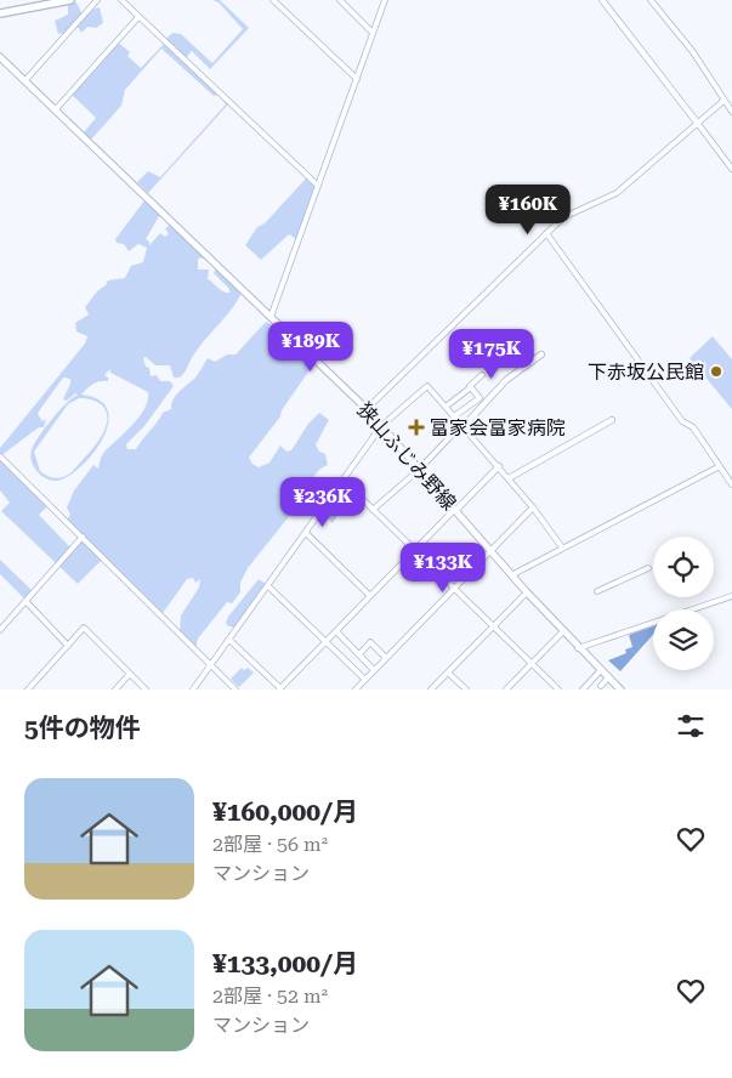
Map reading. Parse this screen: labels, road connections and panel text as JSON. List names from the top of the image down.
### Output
{
  "streets": {
    "main road": ["狭山ふじみ野線"]
  },
  "places": {
    "other": ["下赤坂公民館"],
    "health": ["富家会富家病院"]
  },
  "page": {
    "price": [
      "¥160K",
      "¥189K",
      "¥175K",
      "¥236K",
      "¥133K"
    ],
    "heading": "5件の物件",
    "list": [
      {
        "name": "¥160,000/月",
        "note": "2部屋 · 56 m² · マンション"
      },
      {
        "name": "¥133,000/月",
        "note": "2部屋 · 52 m² · マンション"
      }
    ]
  }
}
